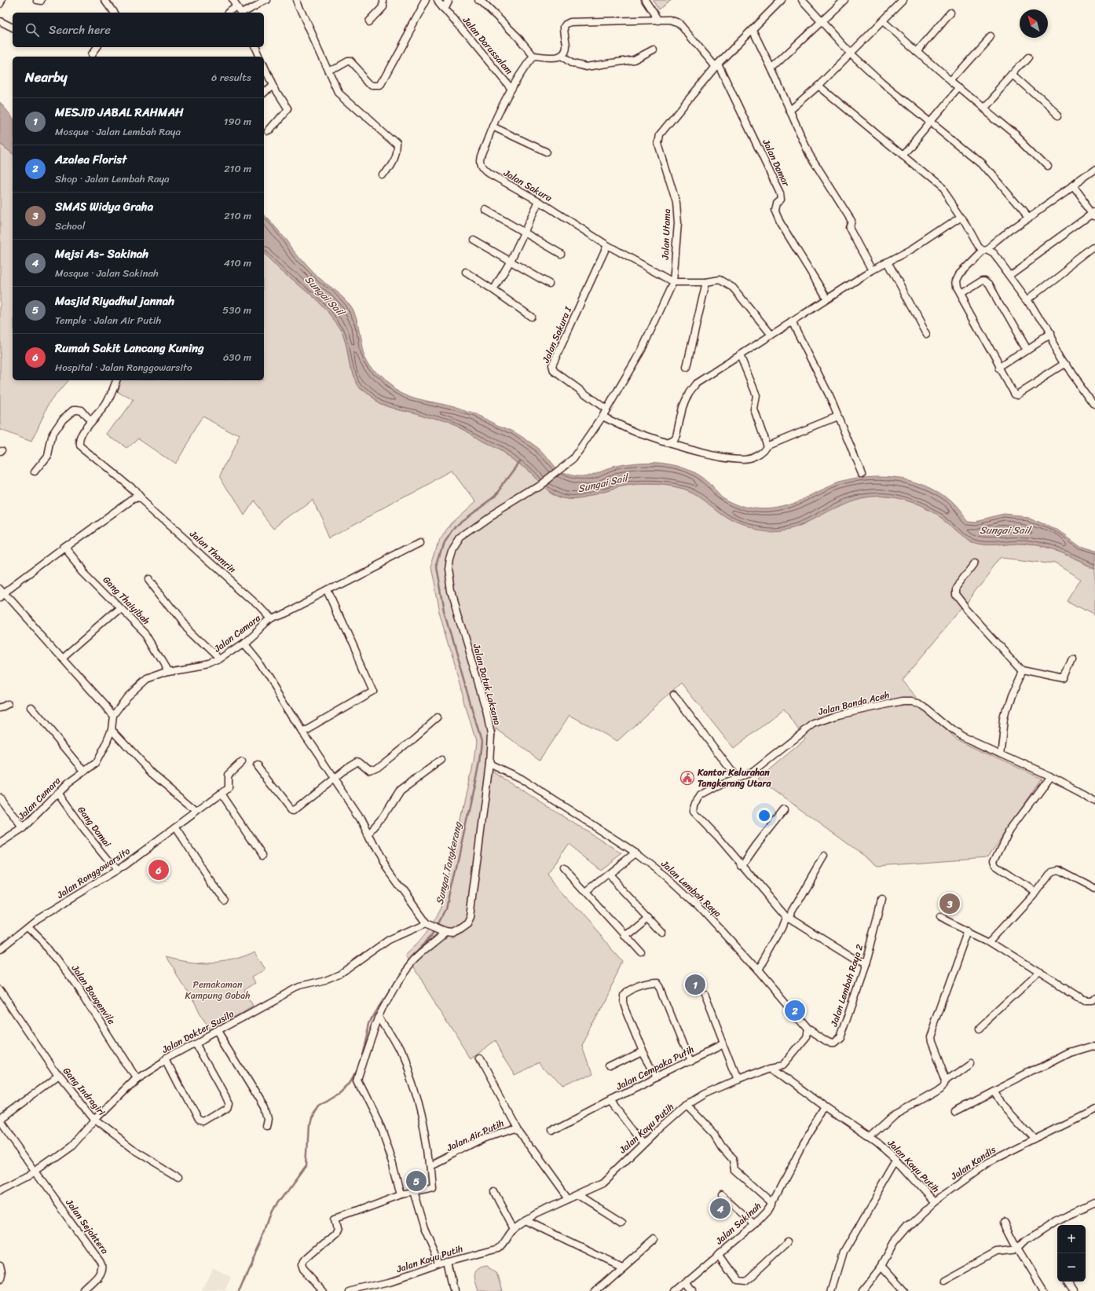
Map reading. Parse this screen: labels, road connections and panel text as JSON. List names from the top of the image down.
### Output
{
  "streets": {
    "street": [
      "Jalan Darussalam",
      "Jalan Damar",
      "Jalan Sakura",
      "Jalan Utama",
      "Jalan Sakura I",
      "Jalan Thamrin",
      "Gang Thaiyibah",
      "Jalan Cemara",
      "Jalan Datuk Laksana",
      "Jalan Banda Aceh",
      "Gang Damai",
      "Jalan Ronggowarsito",
      "Jalan Lembah Raya",
      "Jalan Lembah Raya 2",
      "Jalan Bougenvile",
      "Jalan Dokter Susilo",
      "Jalan Cempaka Putih",
      "Gang Indragiri",
      "Jalan Kayu Putih",
      "Jalan Air Putih",
      "Jalan Kandis",
      "Jalan Sakinah",
      "Jalan Sejahtera"
    ]
  },
  "crossings": [
    ["Jalan Darussalam", "Jalan Sakura"],
    ["Jalan Damar", "Jalan Utama"],
    ["Jalan Sakura", "Jalan Utama"],
    ["Jalan Sakura", "Jalan Sakura I"],
    ["Jalan Utama", "Jalan Sakura I"],
    ["Jalan Utama", "Jalan Datuk Laksana"],
    ["Jalan Thamrin", "Jalan Cemara"],
    ["Gang Thaiyibah", "Jalan Cemara"],
    ["Jalan Cemara", "Gang Damai"],
    ["Jalan Datuk Laksana", "Jalan Lembah Raya"],
    ["Jalan Banda Aceh", "Jalan Lembah Raya 2"],
    ["Gang Damai", "Jalan Ronggowarsito"],
    ["Jalan Ronggowarsito", "Jalan Bougenvile"],
    ["Jalan Lembah Raya", "Jalan Lembah Raya 2"],
    ["Jalan Bougenvile", "Jalan Dokter Susilo"],
    ["Jalan Dokter Susilo", "Gang Indragiri"],
    ["Jalan Dokter Susilo", "Jalan Sejahtera"],
    ["Jalan Cempaka Putih", "Jalan Kayu Putih"],
    ["Jalan Kayu Putih", "Jalan Air Putih"],
    ["Jalan Kayu Putih", "Jalan Kandis"],
    ["Jalan Kayu Putih", "Jalan Sakinah"]
  ],
  "water": ["Sungai Sail", "Sungai Tangkerang"],
  "parks": ["Pemakaman Kampung Gobah"],
  "places": {
    "public building": ["Kantor Kelurahan Tangkerang Utara"]
  },
  "north": "top left",
  "page": {
    "search": "Search here",
    "heading": ["Nearby", "6 results"],
    "list": [
      {
        "mark": "1",
        "name": "MESJID JABAL RAHMAH",
        "note": "Mosque · Jalan Lembah Raya",
        "value": "190 m"
      },
      {
        "mark": "2",
        "name": "Azalea Florist",
        "note": "Shop · Jalan Lembah Raya",
        "value": "210 m"
      },
      {
        "mark": "3",
        "name": "SMAS Widya Graha",
        "note": "School",
        "value": "210 m"
      },
      {
        "mark": "4",
        "name": "Mejsi As- Sakinah",
        "note": "Mosque · Jalan Sakinah",
        "value": "410 m"
      },
      {
        "mark": "5",
        "name": "Masjid Riyadhul jannah",
        "note": "Temple · Jalan Air Putih",
        "value": "530 m"
      },
      {
        "mark": "6",
        "name": "Rumah Sakit Lancang Kuning",
        "note": "Hospital · Jalan Ronggowarsito",
        "value": "630 m"
      }
    ],
    "pins": [
      "6",
      "3",
      "1",
      "2",
      "5",
      "4"
    ],
    "map_buttons": ["+", "−"]
  }
}
